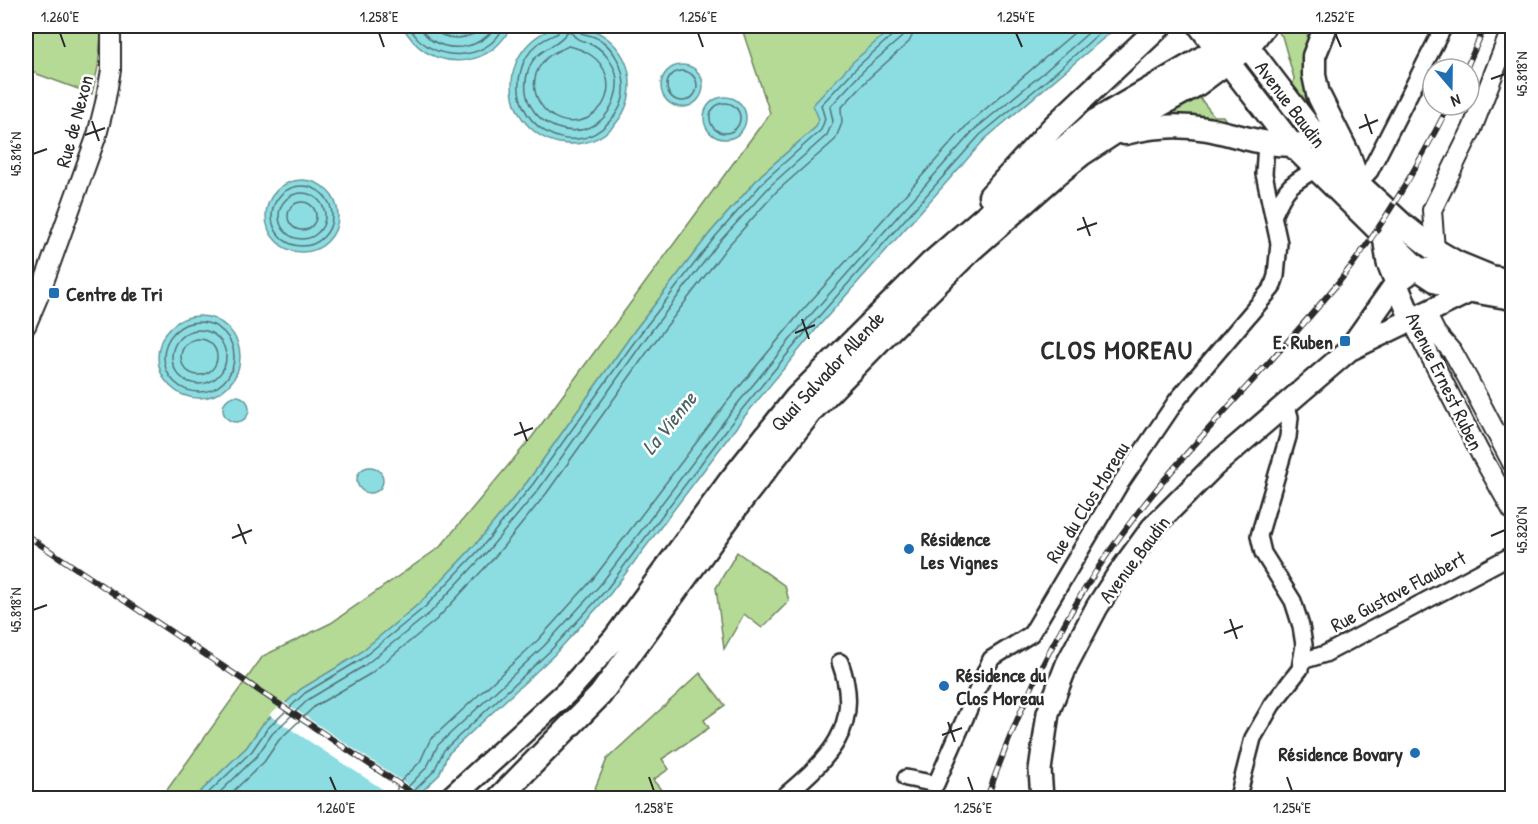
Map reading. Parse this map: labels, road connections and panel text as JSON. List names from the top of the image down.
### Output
{
  "streets": {
    "main road": ["Avenue Baudin", "Quai Salvador Allende", "Avenue Ernest Ruben"],
    "street": ["Rue de Nexon", "Rue du Clos Moreau", "Rue Gustave Flaubert"]
  },
  "crossings": [
    ["Avenue Baudin", "Quai Salvador Allende"],
    ["Avenue Baudin", "Avenue Ernest Ruben"]
  ],
  "districts": ["CLOS MOREAU"],
  "water": ["La Vienne"],
  "places": {
    "transit": ["Centre de Tri", "E. Ruben"],
    "other": ["Résidence Les Vignes", "Résidence du Clos Moreau", "Résidence Bovary"]
  },
  "north": "bottom",
  "coordinates": [
    "1.260°E",
    "1.258°E",
    "1.256°E",
    "1.254°E",
    "1.252°E",
    "45.818°N",
    "45.816°N",
    "45.820°N"
  ]
}
